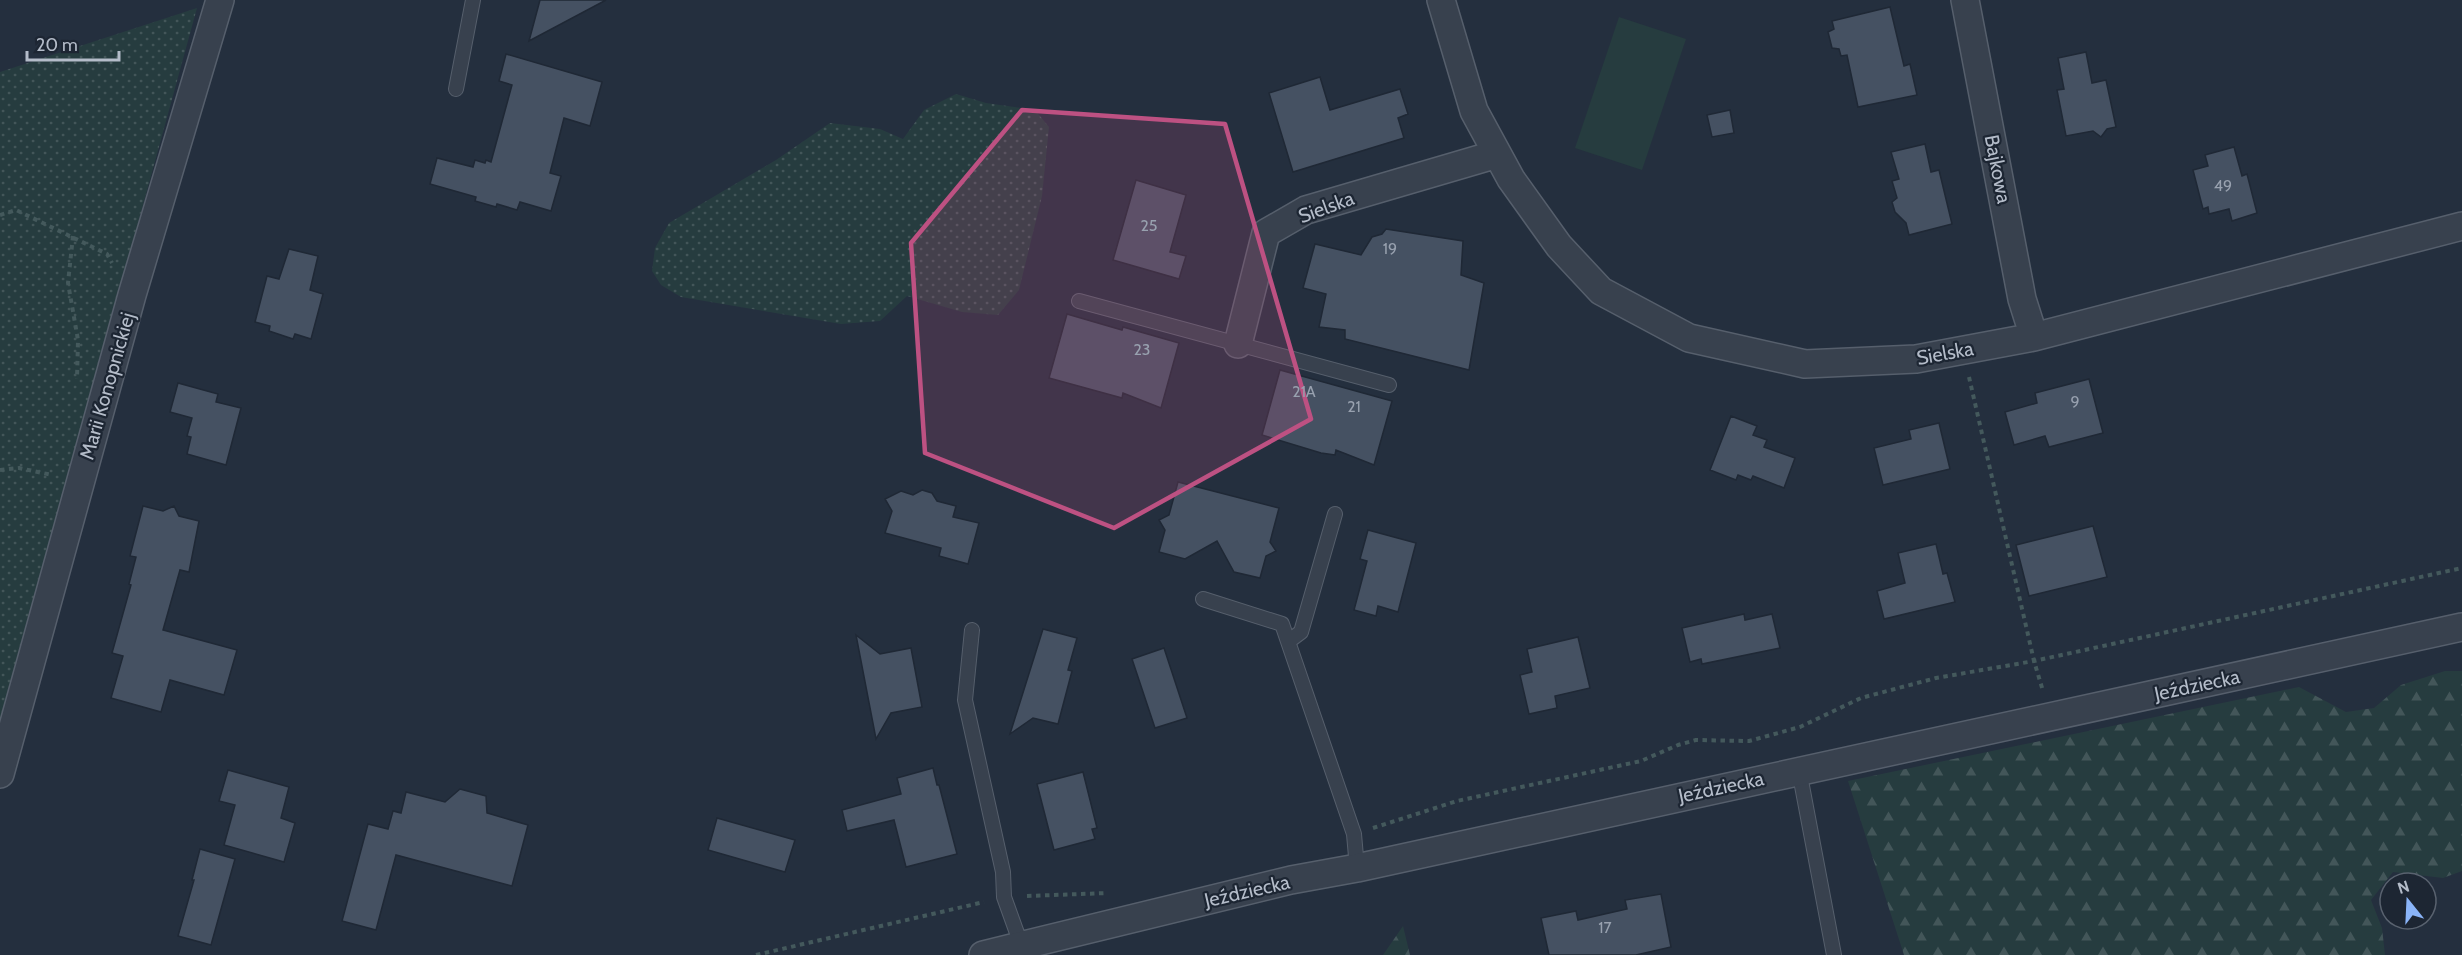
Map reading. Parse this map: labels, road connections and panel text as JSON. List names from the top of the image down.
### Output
{
  "streets": {
    "street": [
      "Bajkowa",
      "Sielska",
      "Marii Konopnickiej",
      "Jeździecka"
    ]
  },
  "crossings": [
    ["Bajkowa", "Sielska"]
  ],
  "house_numbers": [
    "49",
    "25",
    "19",
    "23",
    "21A",
    "9",
    "21",
    "17"
  ],
  "scale_bar": "20 m",
  "north": "top"
}
